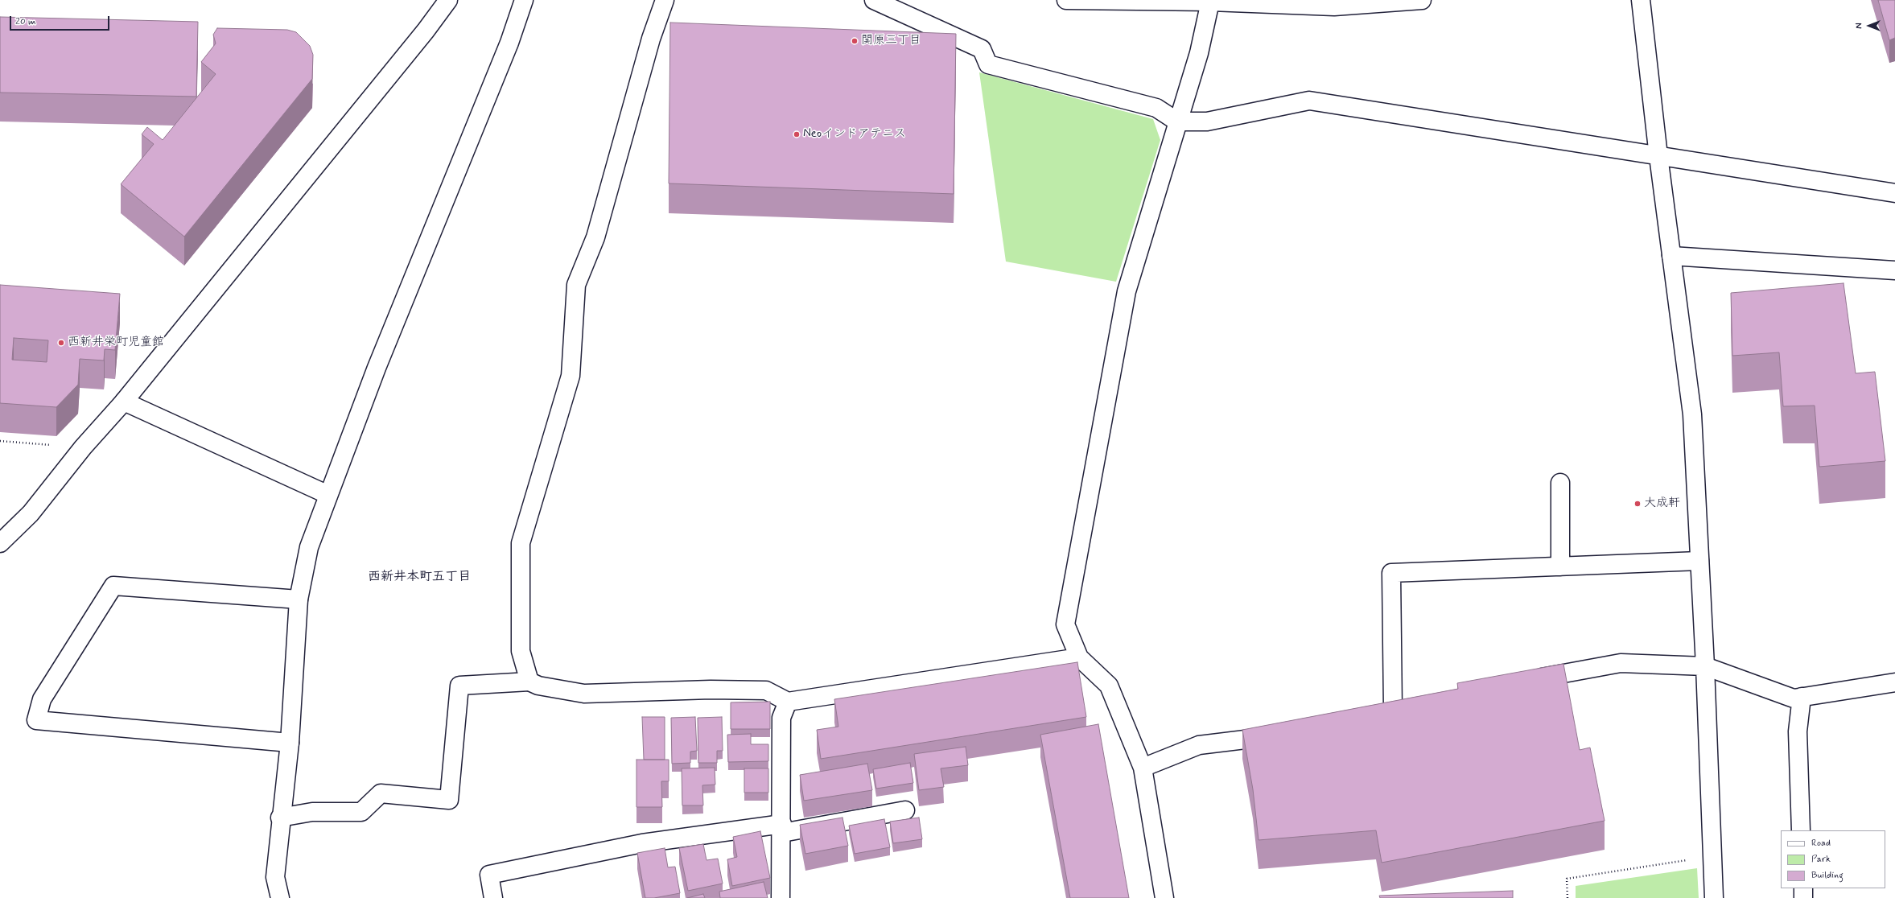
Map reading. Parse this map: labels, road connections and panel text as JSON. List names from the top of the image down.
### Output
{
  "districts": ["西新井本町五丁目"],
  "places": [
    "関原三丁目",
    "Neoインドアテニス",
    "西新井栄町児童館",
    "大成軒"
  ],
  "legend": ["Road", "Park", "Building"],
  "scale_bar": "20 m",
  "north": "left"
}
